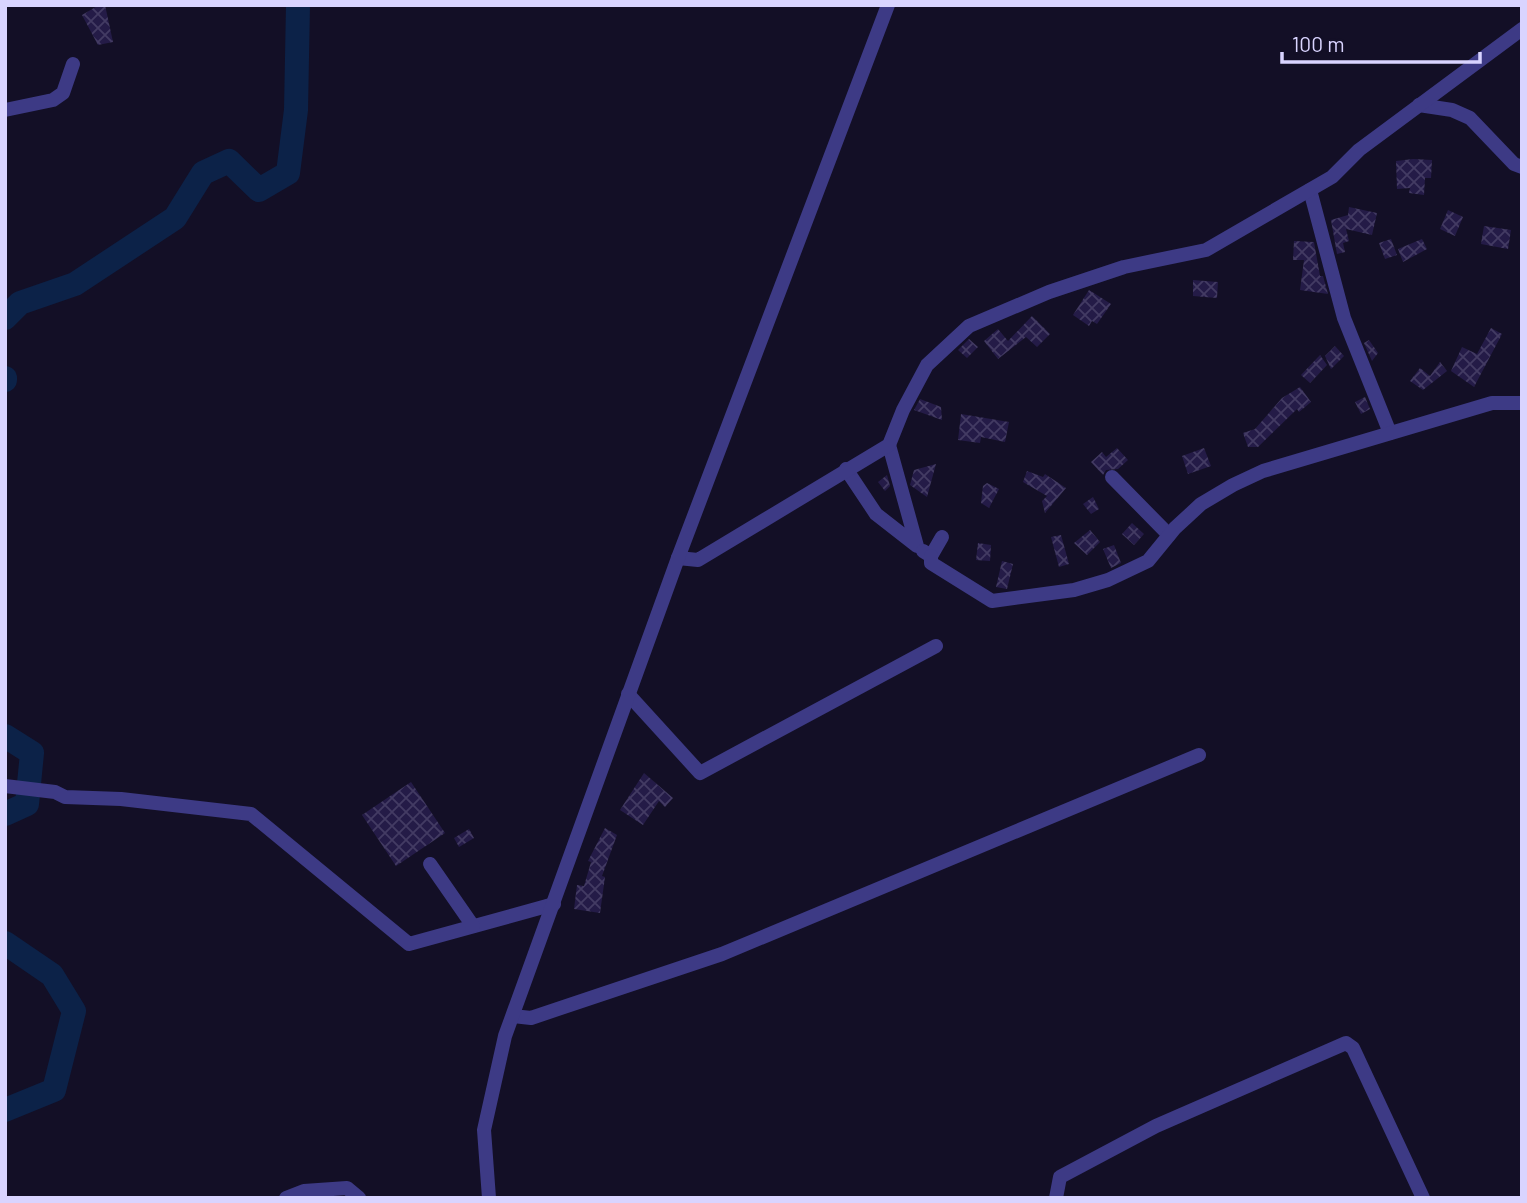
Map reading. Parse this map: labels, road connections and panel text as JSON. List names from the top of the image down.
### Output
{
  "scale_bar": "100 m"
}
